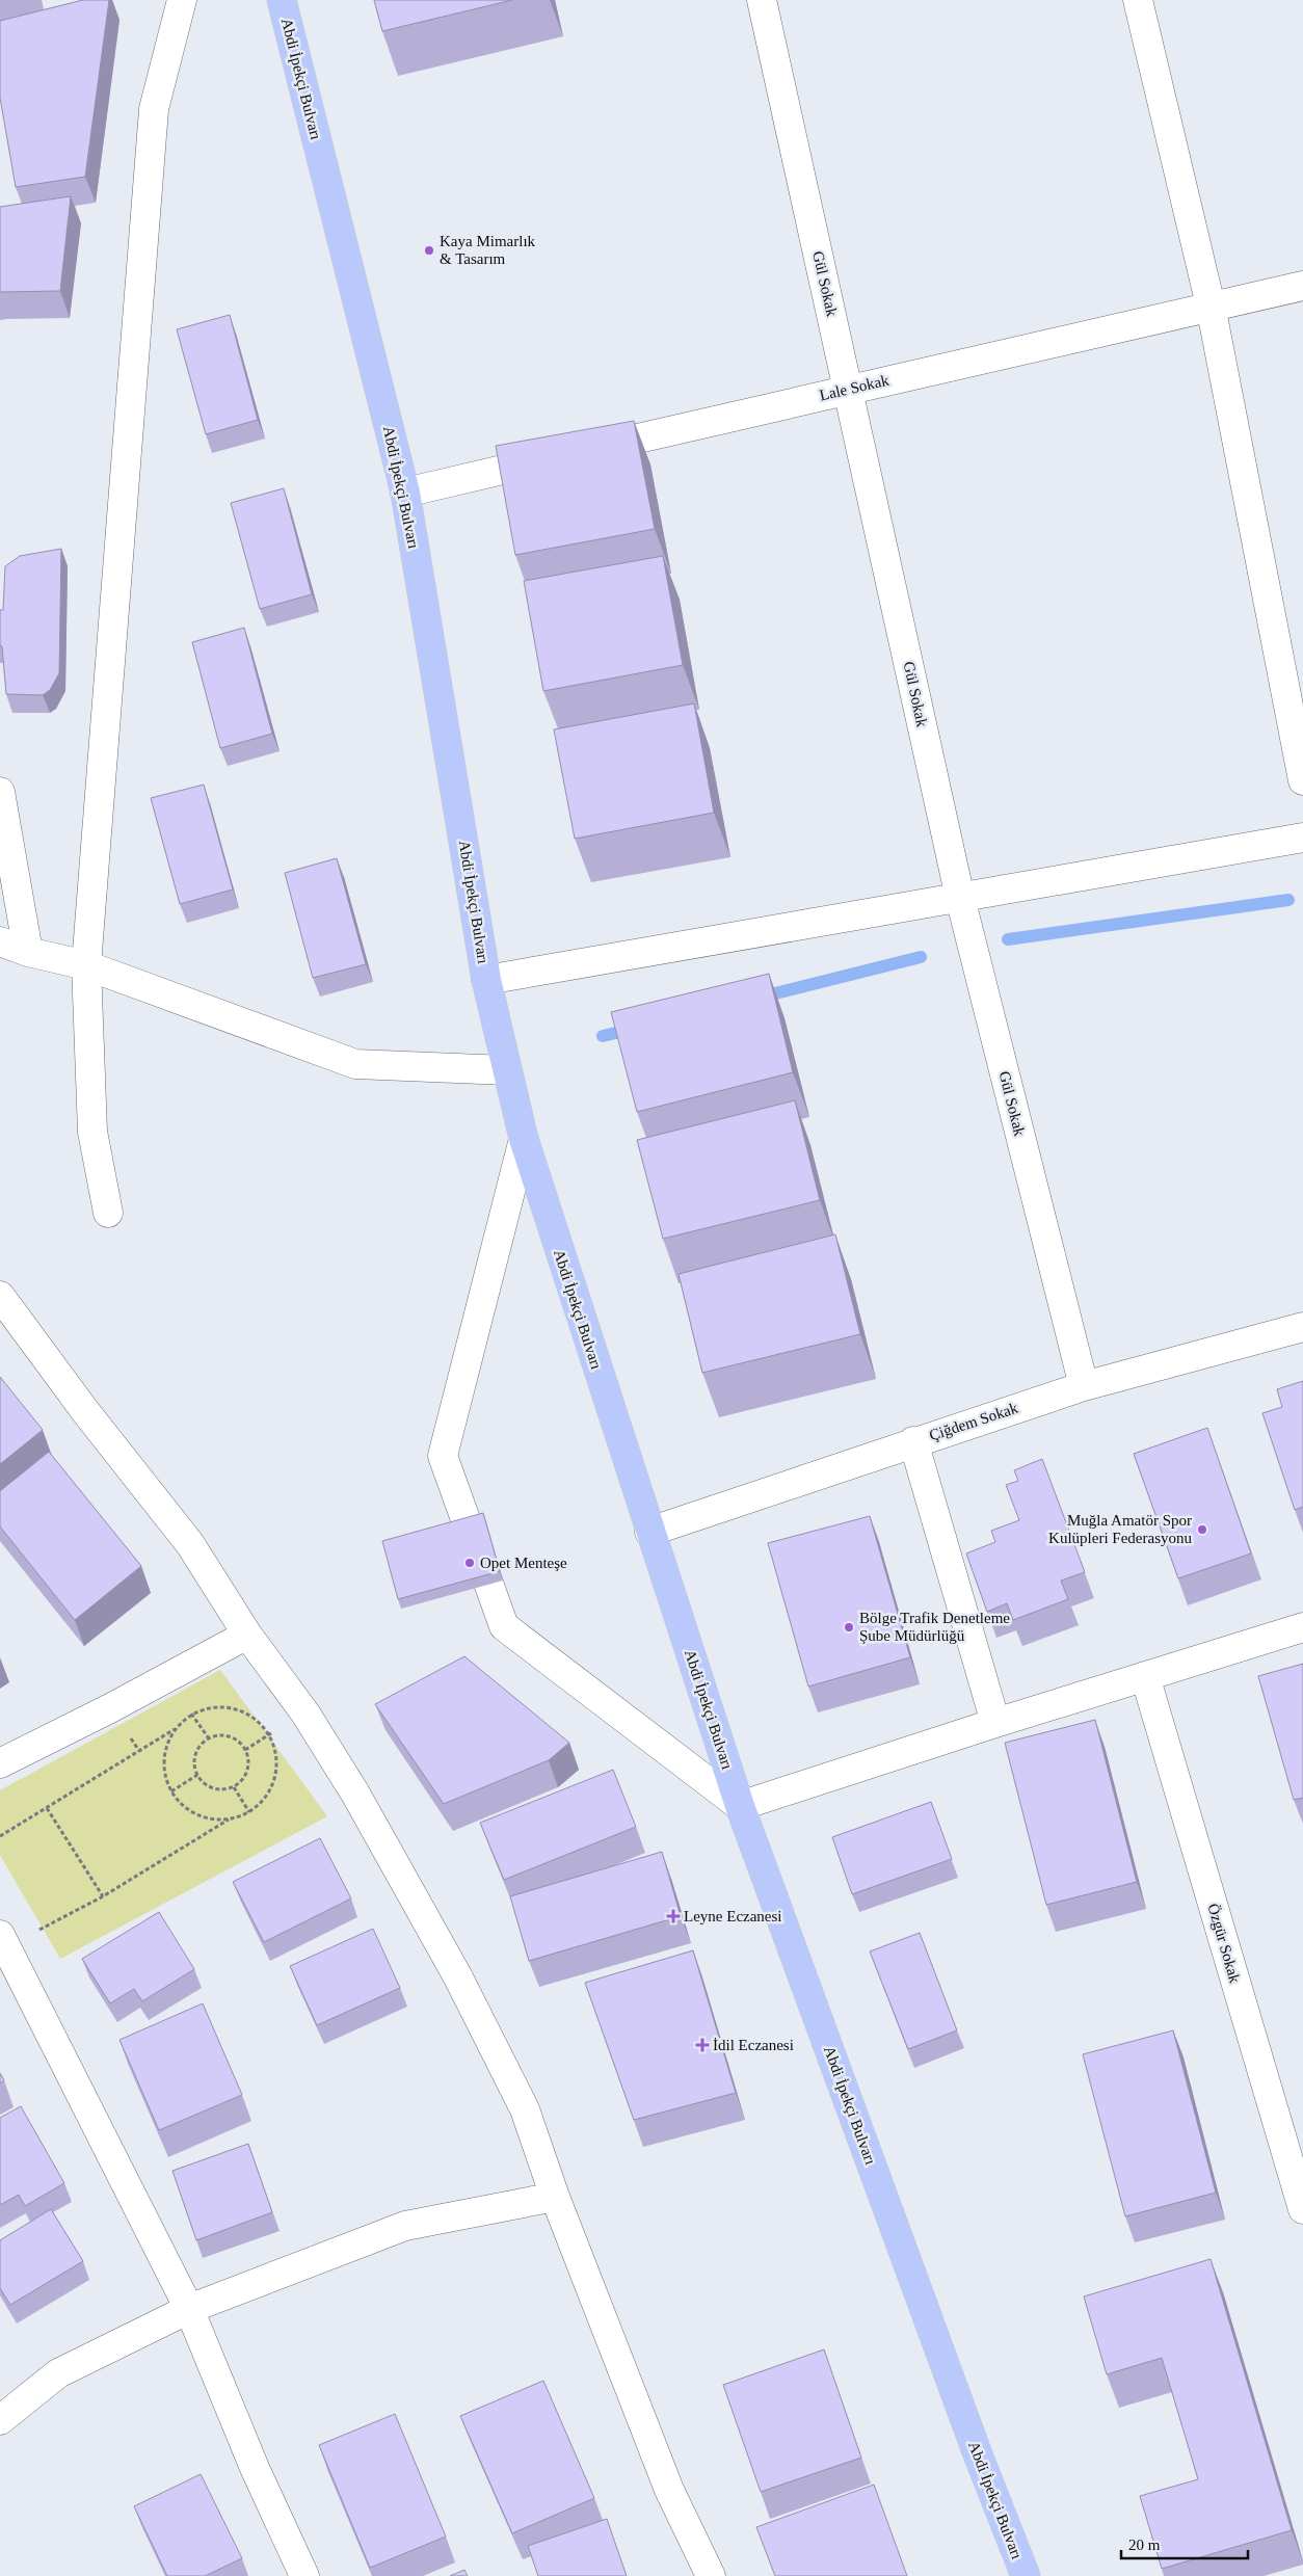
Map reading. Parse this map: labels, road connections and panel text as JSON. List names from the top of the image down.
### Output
{
  "streets": {
    "main road": ["Abdi İpekçi Bulvarı"],
    "street": [
      "Gül Sokak",
      "Lale Sokak",
      "Çiğdem Sokak",
      "Özgür Sokak"
    ]
  },
  "crossings": [
    ["Abdi İpekçi Bulvarı", "Lale Sokak"],
    ["Abdi İpekçi Bulvarı", "Çiğdem Sokak"],
    ["Gül Sokak", "Lale Sokak"],
    ["Gül Sokak", "Çiğdem Sokak"]
  ],
  "places": {
    "other": [
      "Kaya Mimarlık & Tasarım",
      "Muğla Amatör Spor Kulüpleri Federasyonu",
      "Opet Menteşe",
      "Bölge Trafik Denetleme Şube Müdürlüğü"
    ],
    "health": ["Leyne Eczanesi", "İdil Eczanesi"]
  },
  "scale_bar": "20 m"
}
